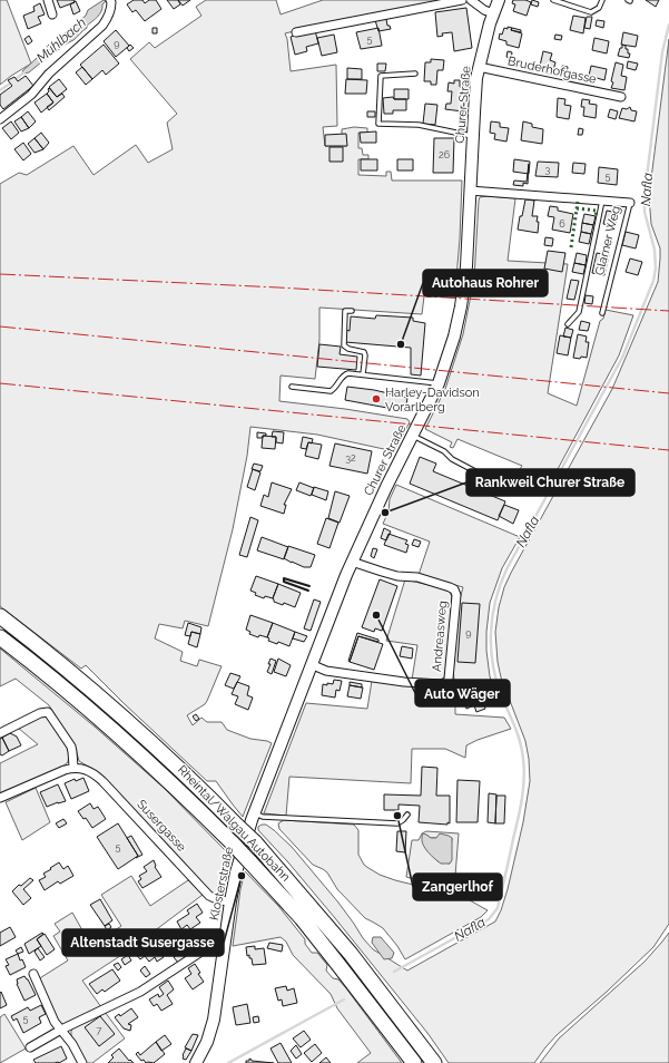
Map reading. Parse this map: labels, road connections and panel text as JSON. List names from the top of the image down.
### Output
{
  "streets": {
    "highway": ["Rheintal/Walgau Autobahn"],
    "main road": ["Churer Straße", "Klosterstraße"],
    "street": [
      "Bruderhofgasse",
      "Glarner Weg",
      "Andreasweg",
      "Susergasse"
    ]
  },
  "crossings": [
    ["Bruderhofgasse", "Churer Straße"],
    ["Churer Straße", "Glarner Weg"],
    ["Churer Straße", "Andreasweg"],
    ["Churer Straße", "Rheintal/Walgau Autobahn"],
    ["Churer Straße", "Klosterstraße"],
    ["Rheintal/Walgau Autobahn", "Klosterstraße"],
    ["Susergasse", "Klosterstraße"]
  ],
  "water": ["Mühlbach", "Nafla"],
  "places": [
    "Autohaus Rohrer",
    "Harley-Davidson Vorarlberg",
    "Rankweil Churer Straße",
    "Auto Wäger",
    "Zangerlhof",
    "Altenstadt Susergasse"
  ],
  "house_numbers": [
    "5",
    "9",
    "26",
    "3",
    "5",
    "6",
    "32",
    "9",
    "5",
    "5",
    "7"
  ]
}
